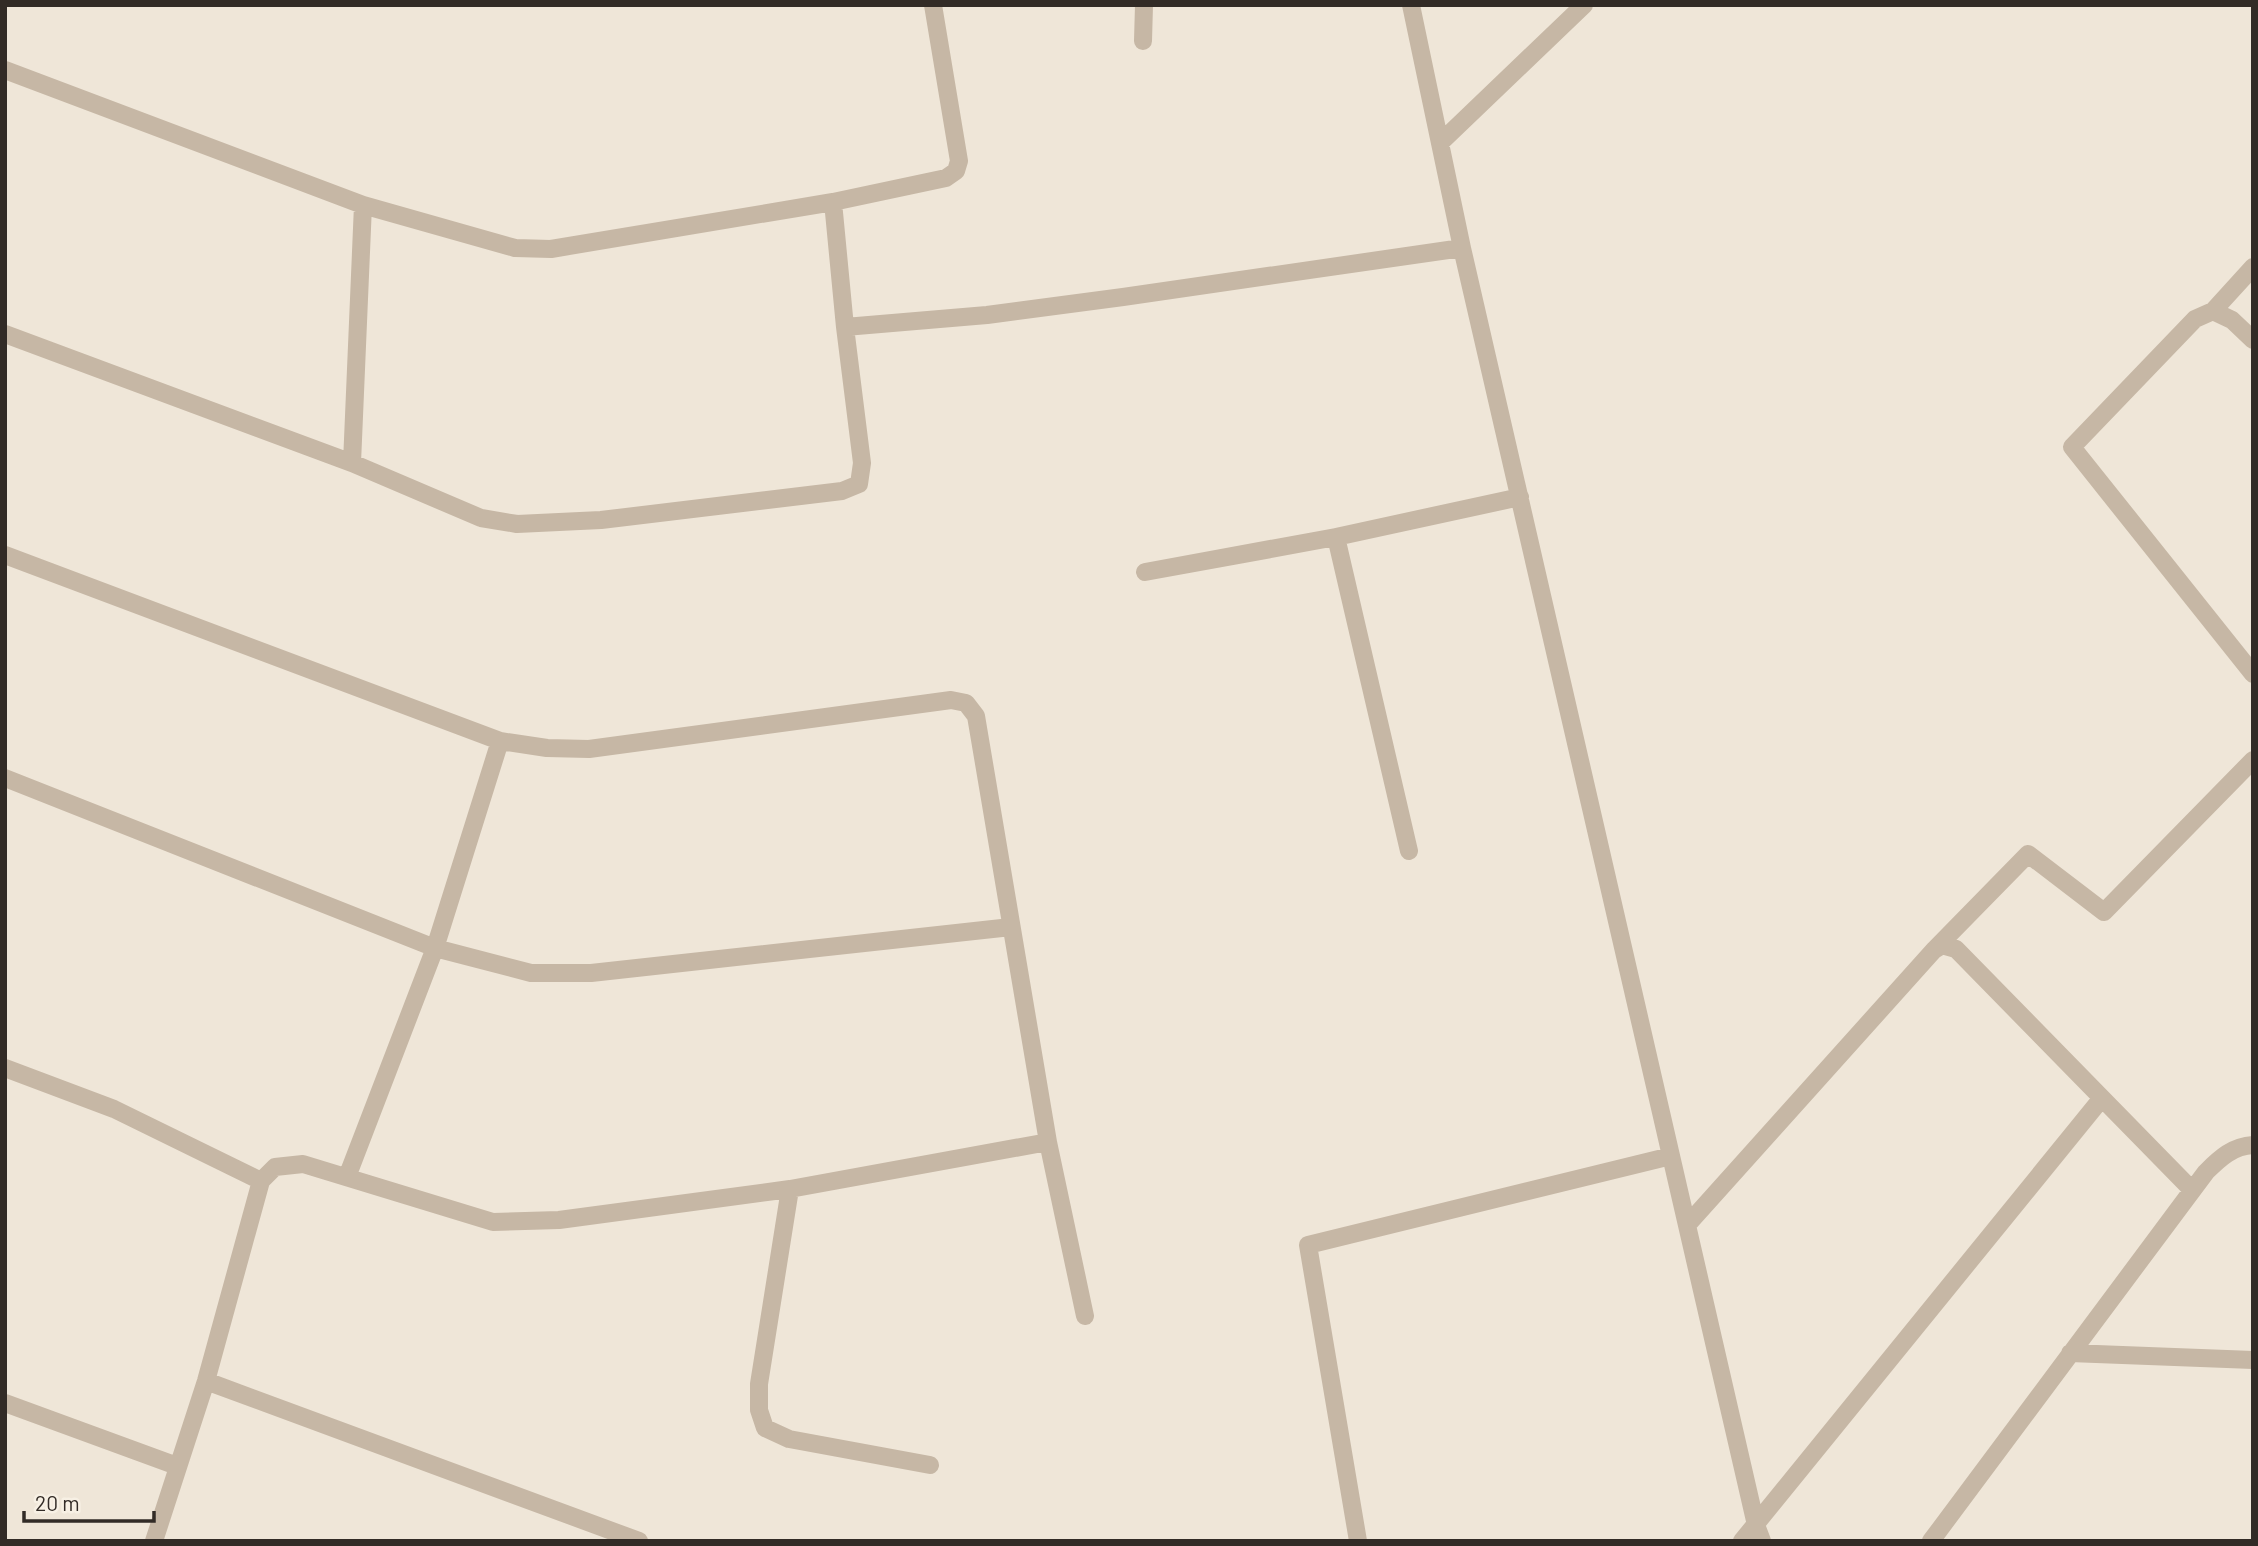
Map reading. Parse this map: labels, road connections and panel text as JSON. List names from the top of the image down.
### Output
{
  "scale_bar": "20 m"
}
